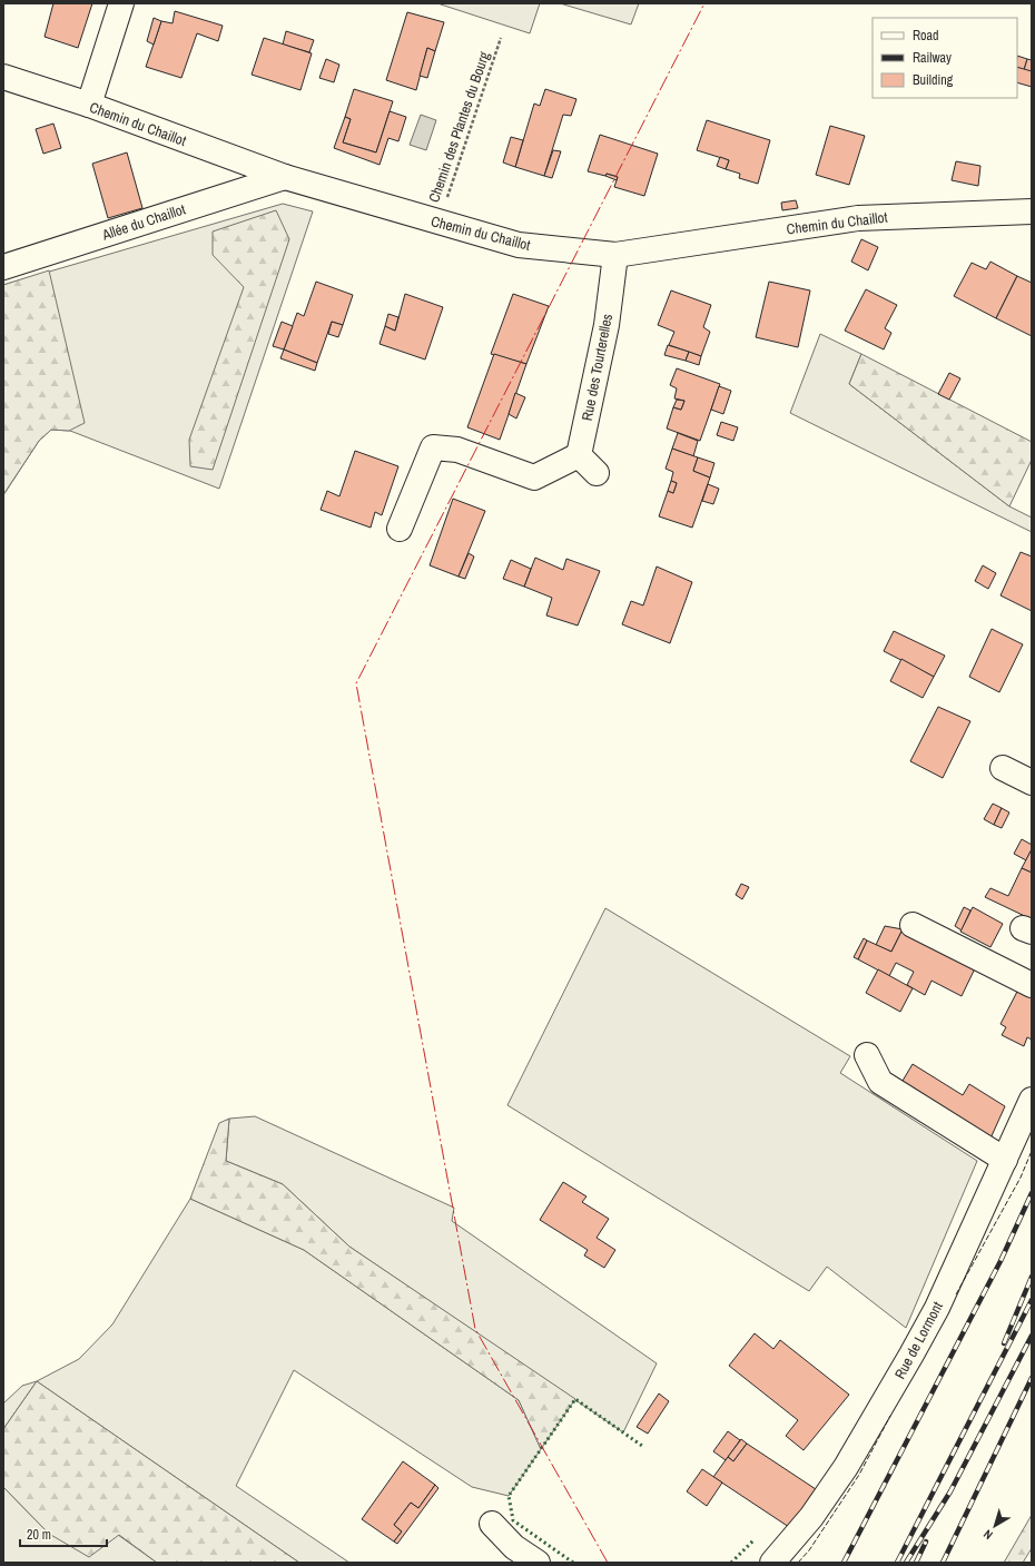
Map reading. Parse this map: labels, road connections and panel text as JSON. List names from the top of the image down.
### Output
{
  "streets": {
    "street": [
      "Chemin du Chaillot",
      "Allée du Chaillot",
      "Rue des Tourterelles",
      "Rue de Lormont"
    ],
    "path": ["Chemin des Plantes du Bourg"]
  },
  "crossings": [
    ["Chemin du Chaillot", "Chemin des Plantes du Bourg"],
    ["Chemin du Chaillot", "Allée du Chaillot"],
    ["Chemin du Chaillot", "Rue des Tourterelles"]
  ],
  "legend": ["Road", "Railway", "Building"],
  "scale_bar": "20 m",
  "north": "bottom left"
}
